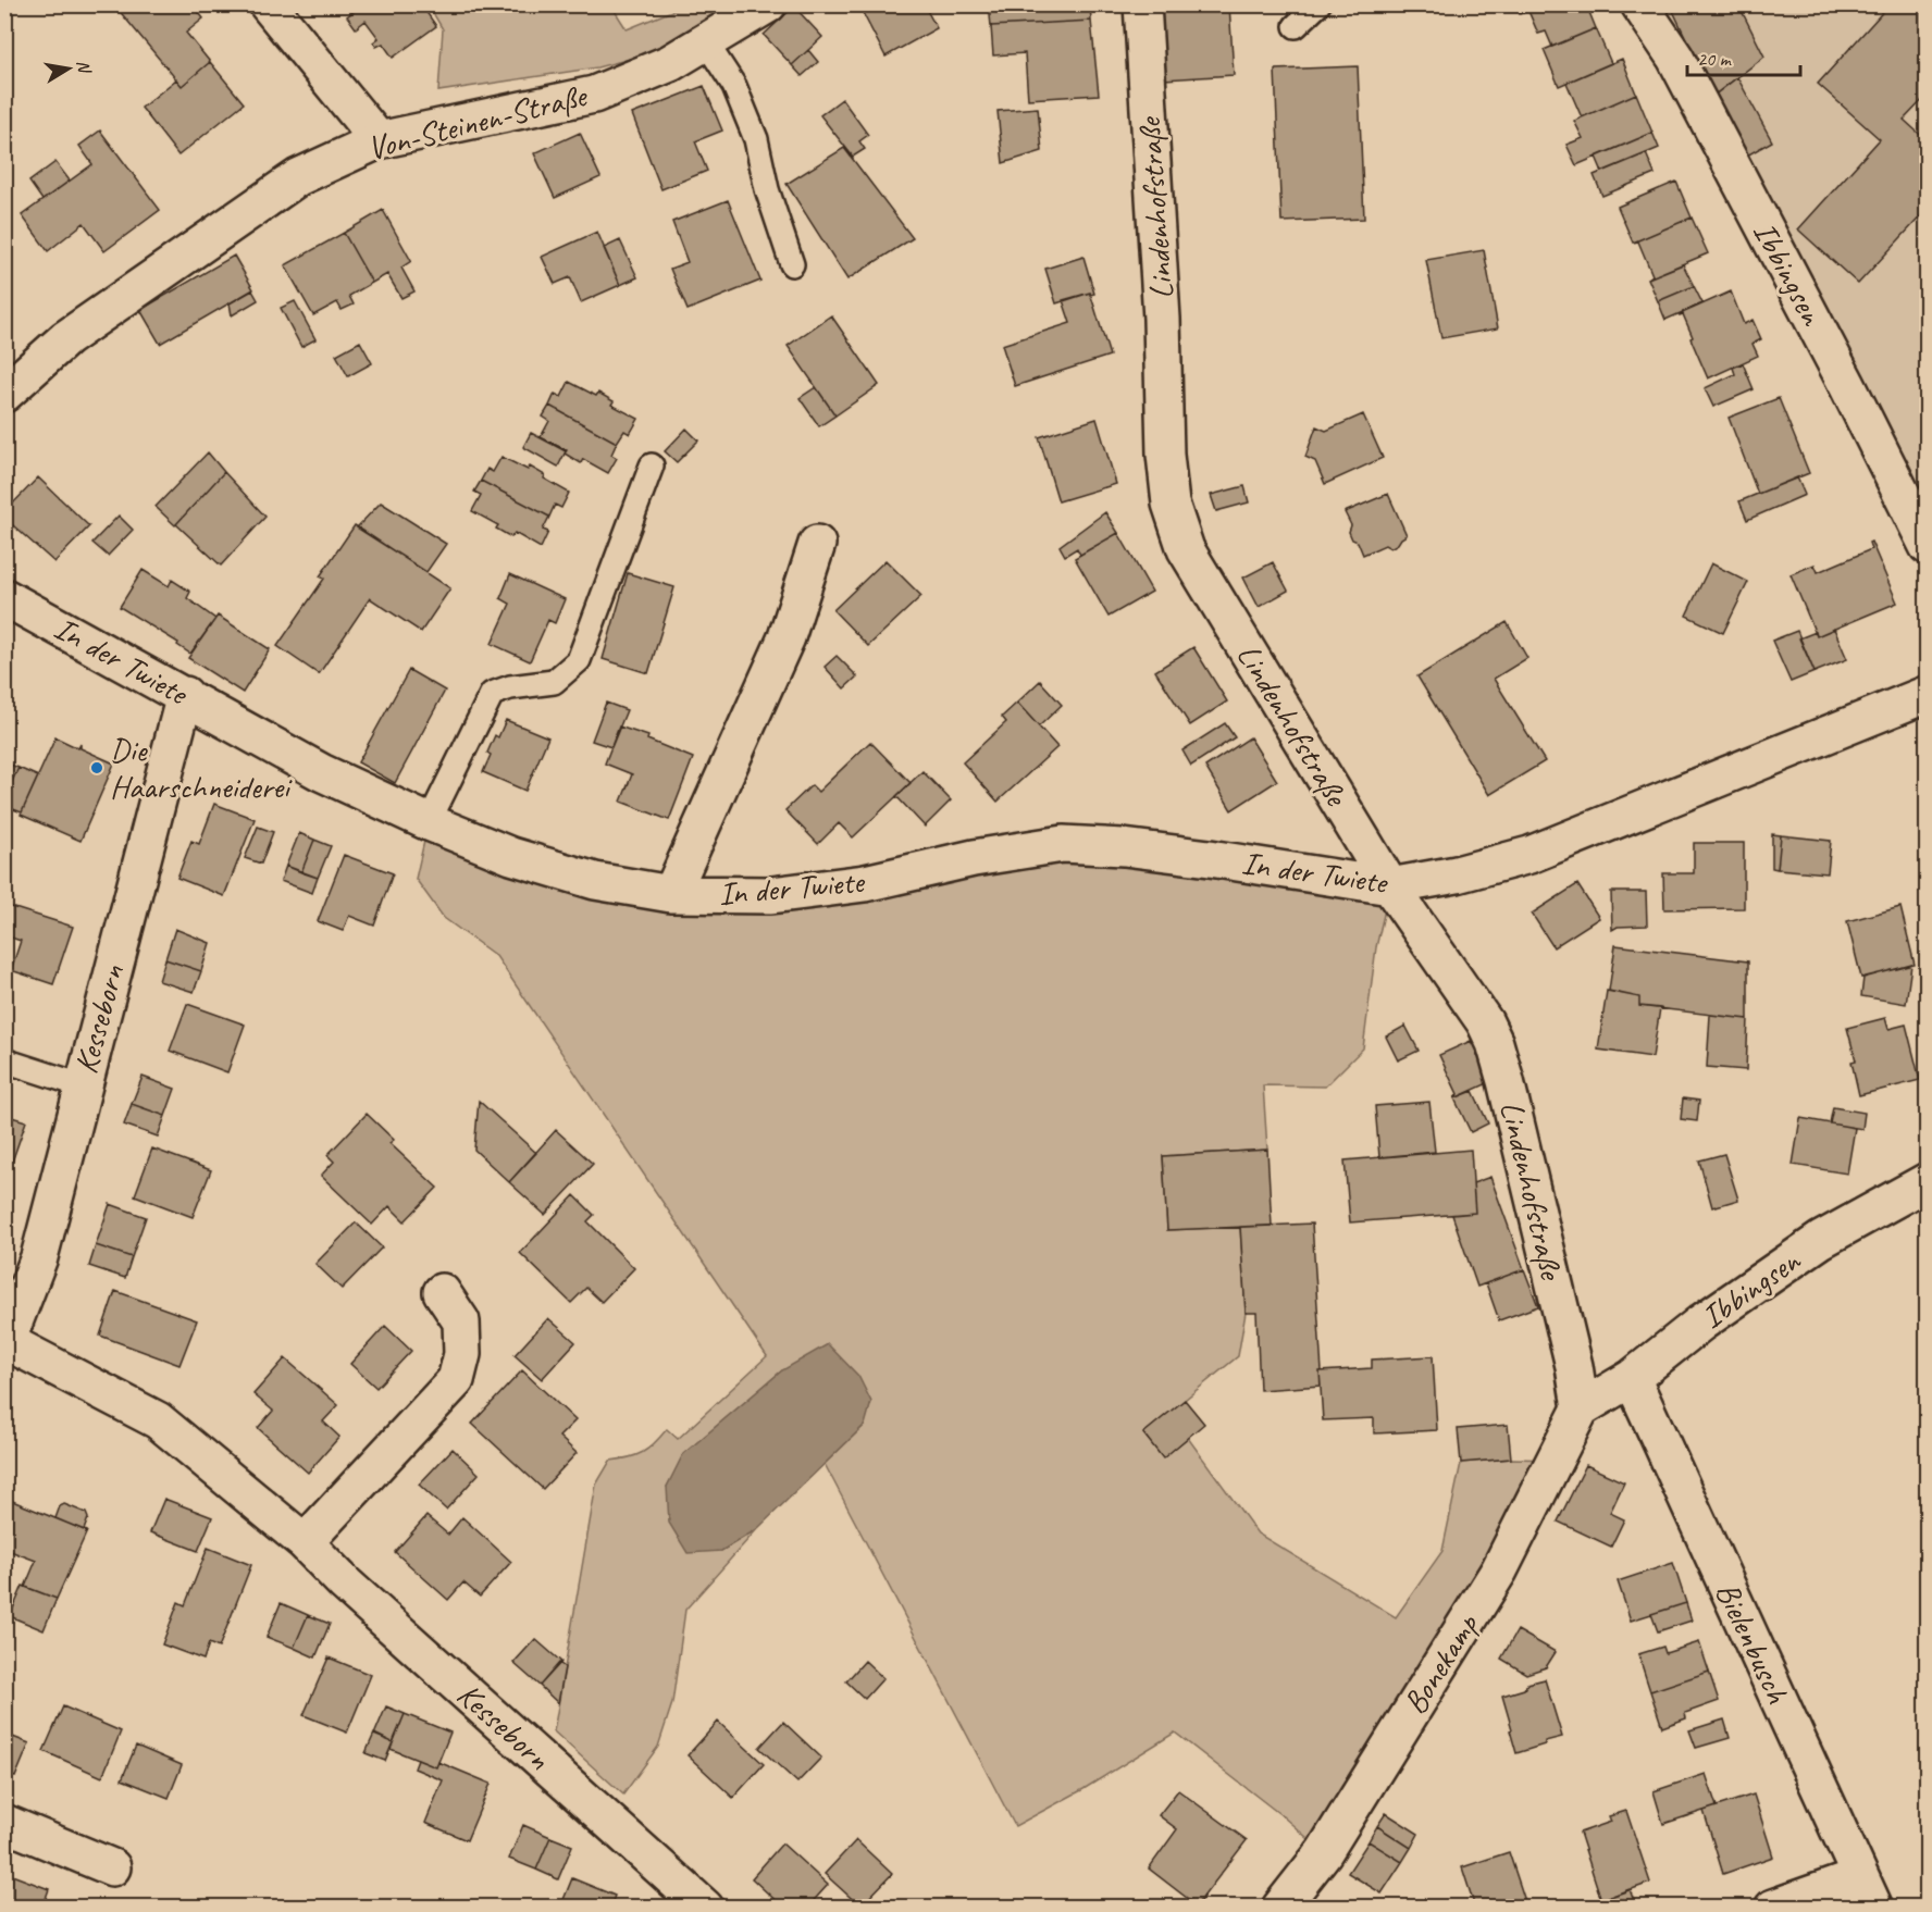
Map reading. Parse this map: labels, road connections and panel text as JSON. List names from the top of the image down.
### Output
{
  "streets": {
    "street": [
      "Von-Steinen-Straße",
      "Lindenhofstraße",
      "Ibbingsen",
      "In der Twiete",
      "Kesseborn",
      "Bielenbusch",
      "Bonekamp"
    ]
  },
  "crossings": [
    ["Lindenhofstraße", "Ibbingsen"],
    ["Lindenhofstraße", "In der Twiete"],
    ["Lindenhofstraße", "Bonekamp"],
    ["Ibbingsen", "Bielenbusch"],
    ["Ibbingsen", "Bonekamp"],
    ["In der Twiete", "Kesseborn"]
  ],
  "places": ["Die Haarschneiderei"],
  "scale_bar": "20 m",
  "north": "right"
}
